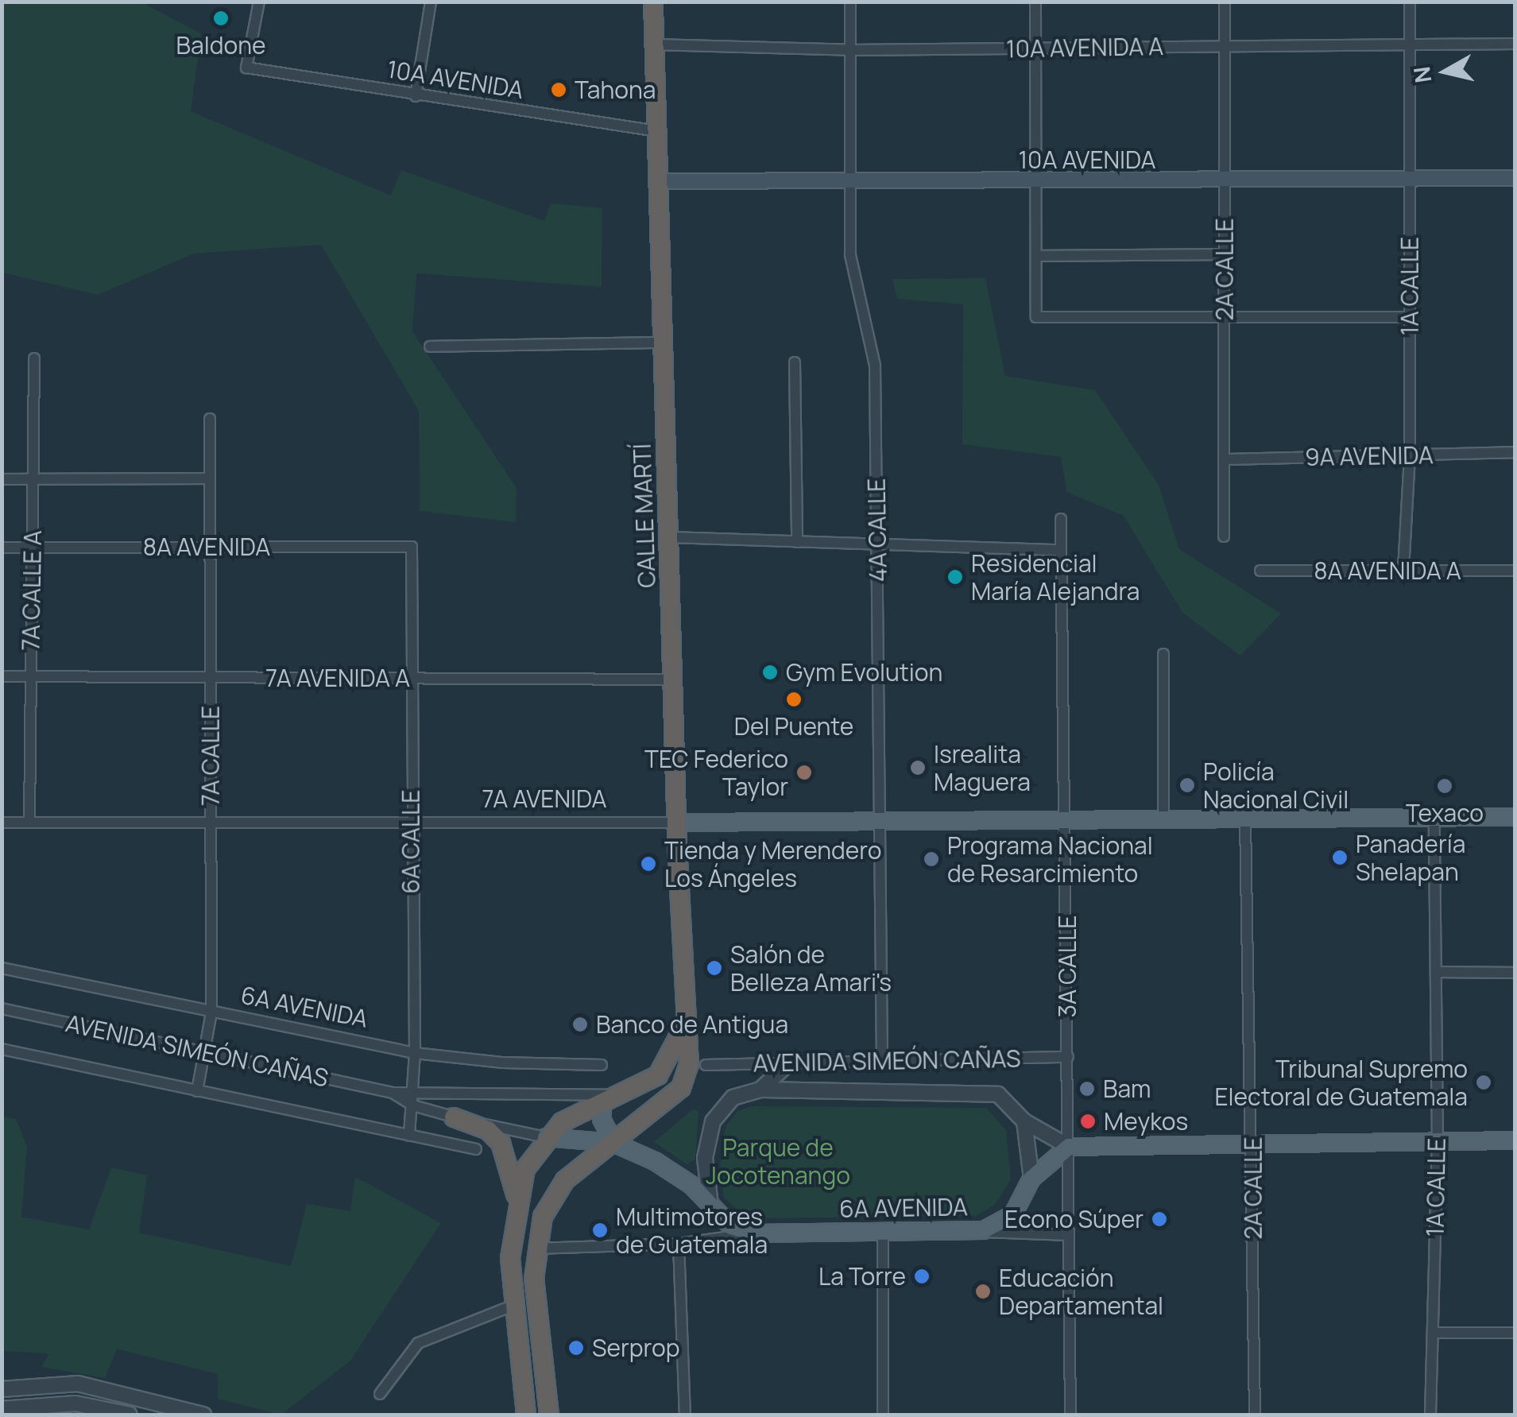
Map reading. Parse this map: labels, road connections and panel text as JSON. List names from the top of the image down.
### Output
{
  "streets": {
    "highway": ["CALLE MARTÍ"],
    "main road": ["10A AVENIDA", "7A AVENIDA", "6A AVENIDA"],
    "street": [
      "10A AVENIDA A",
      "2A CALLE",
      "1A CALLE",
      "9A AVENIDA",
      "4A CALLE",
      "8A AVENIDA",
      "8A AVENIDA A",
      "7A CALLE A",
      "7A AVENIDA A",
      "7A CALLE",
      "6A CALLE",
      "3A CALLE",
      "AVENIDA SIMEÓN CAÑAS"
    ]
  },
  "crossings": [
    ["10A AVENIDA A", "2A CALLE"],
    ["10A AVENIDA A", "1A CALLE"],
    ["10A AVENIDA A", "CALLE MARTÍ"],
    ["10A AVENIDA A", "4A CALLE"],
    ["10A AVENIDA", "2A CALLE"],
    ["10A AVENIDA", "1A CALLE"],
    ["10A AVENIDA", "CALLE MARTÍ"],
    ["10A AVENIDA", "4A CALLE"],
    ["2A CALLE", "9A AVENIDA"],
    ["2A CALLE", "7A AVENIDA"],
    ["1A CALLE", "9A AVENIDA"],
    ["1A CALLE", "8A AVENIDA A"],
    ["1A CALLE", "7A AVENIDA"],
    ["CALLE MARTÍ", "7A AVENIDA A"],
    ["CALLE MARTÍ", "7A AVENIDA"],
    ["CALLE MARTÍ", "6A AVENIDA"],
    ["CALLE MARTÍ", "AVENIDA SIMEÓN CAÑAS"],
    ["4A CALLE", "7A AVENIDA"],
    ["4A CALLE", "AVENIDA SIMEÓN CAÑAS"],
    ["8A AVENIDA", "7A CALLE A"],
    ["8A AVENIDA", "7A CALLE"],
    ["8A AVENIDA", "6A CALLE"],
    ["7A CALLE A", "7A AVENIDA A"],
    ["7A CALLE A", "7A AVENIDA"],
    ["7A AVENIDA A", "7A CALLE"],
    ["7A AVENIDA A", "6A CALLE"],
    ["7A CALLE", "7A AVENIDA"],
    ["7A CALLE", "6A AVENIDA"],
    ["7A CALLE", "AVENIDA SIMEÓN CAÑAS"],
    ["7A AVENIDA", "6A CALLE"],
    ["7A AVENIDA", "3A CALLE"],
    ["6A CALLE", "6A AVENIDA"],
    ["6A CALLE", "AVENIDA SIMEÓN CAÑAS"],
    ["3A CALLE", "6A AVENIDA"],
    ["3A CALLE", "AVENIDA SIMEÓN CAÑAS"],
    ["6A AVENIDA", "AVENIDA SIMEÓN CAÑAS"]
  ],
  "parks": ["Parque de Jocotenango"],
  "places": [
    "Baldone",
    "Tahona",
    "Residencial María Alejandra",
    "Gym Evolution",
    "Del Puente",
    "Isrealita Maguera",
    "TEC Federico Taylor",
    "Policía Nacional Civil",
    "Texaco",
    "Panadería Shelapan",
    "Programa Nacional de Resarcimiento",
    "Tienda y Merendero Los Ángeles",
    "Salón de Belleza Amari's",
    "Banco de Antigua",
    "Tribunal Supremo Electoral de Guatemala",
    "Bam",
    "Meykos",
    "Econo Súper",
    "Multimotores de Guatemala",
    "La Torre",
    "Educación Departamental",
    "Serprop"
  ],
  "north": "left"
}
